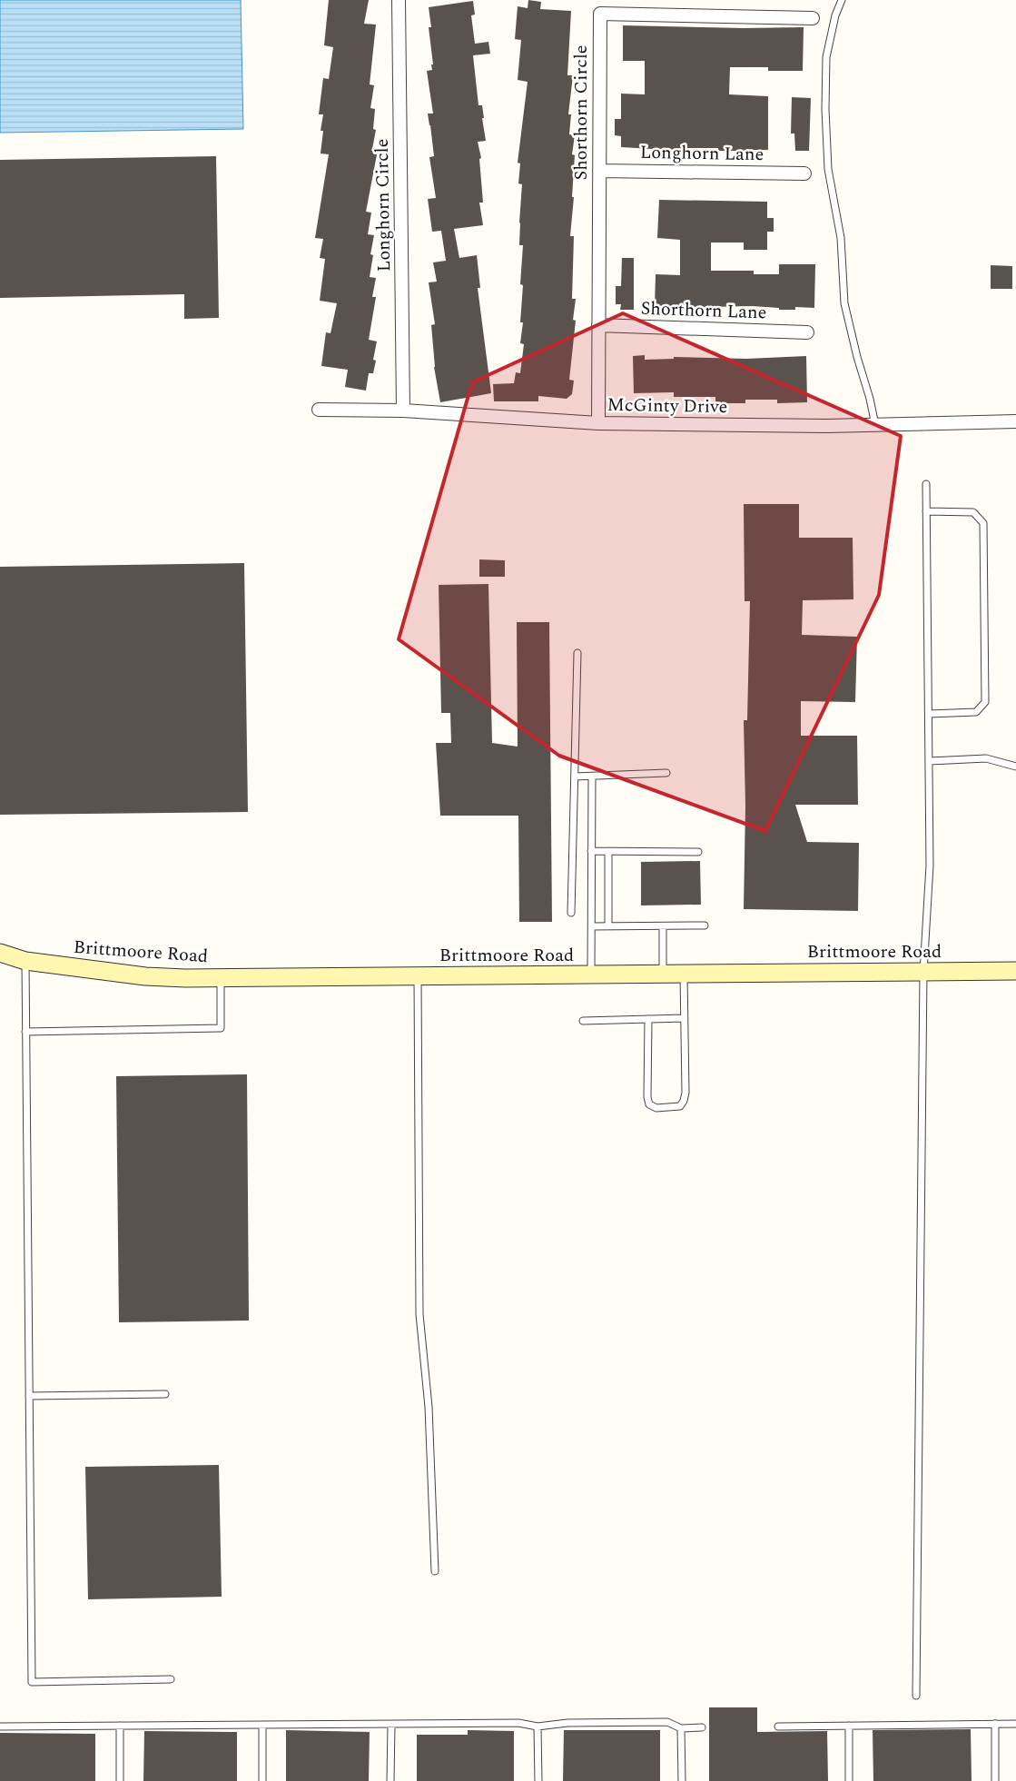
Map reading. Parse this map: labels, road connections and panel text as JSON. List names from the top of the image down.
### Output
{
  "streets": {
    "main road": ["Brittmoore Road"],
    "street": [
      "Shorthorn Circle",
      "Longhorn Lane",
      "Longhorn Circle",
      "Shorthorn Lane",
      "McGinty Drive"
    ]
  },
  "crossings": [
    ["Shorthorn Circle", "Longhorn Lane"],
    ["Shorthorn Circle", "Shorthorn Lane"],
    ["Shorthorn Circle", "McGinty Drive"],
    ["Longhorn Circle", "McGinty Drive"]
  ]
}
